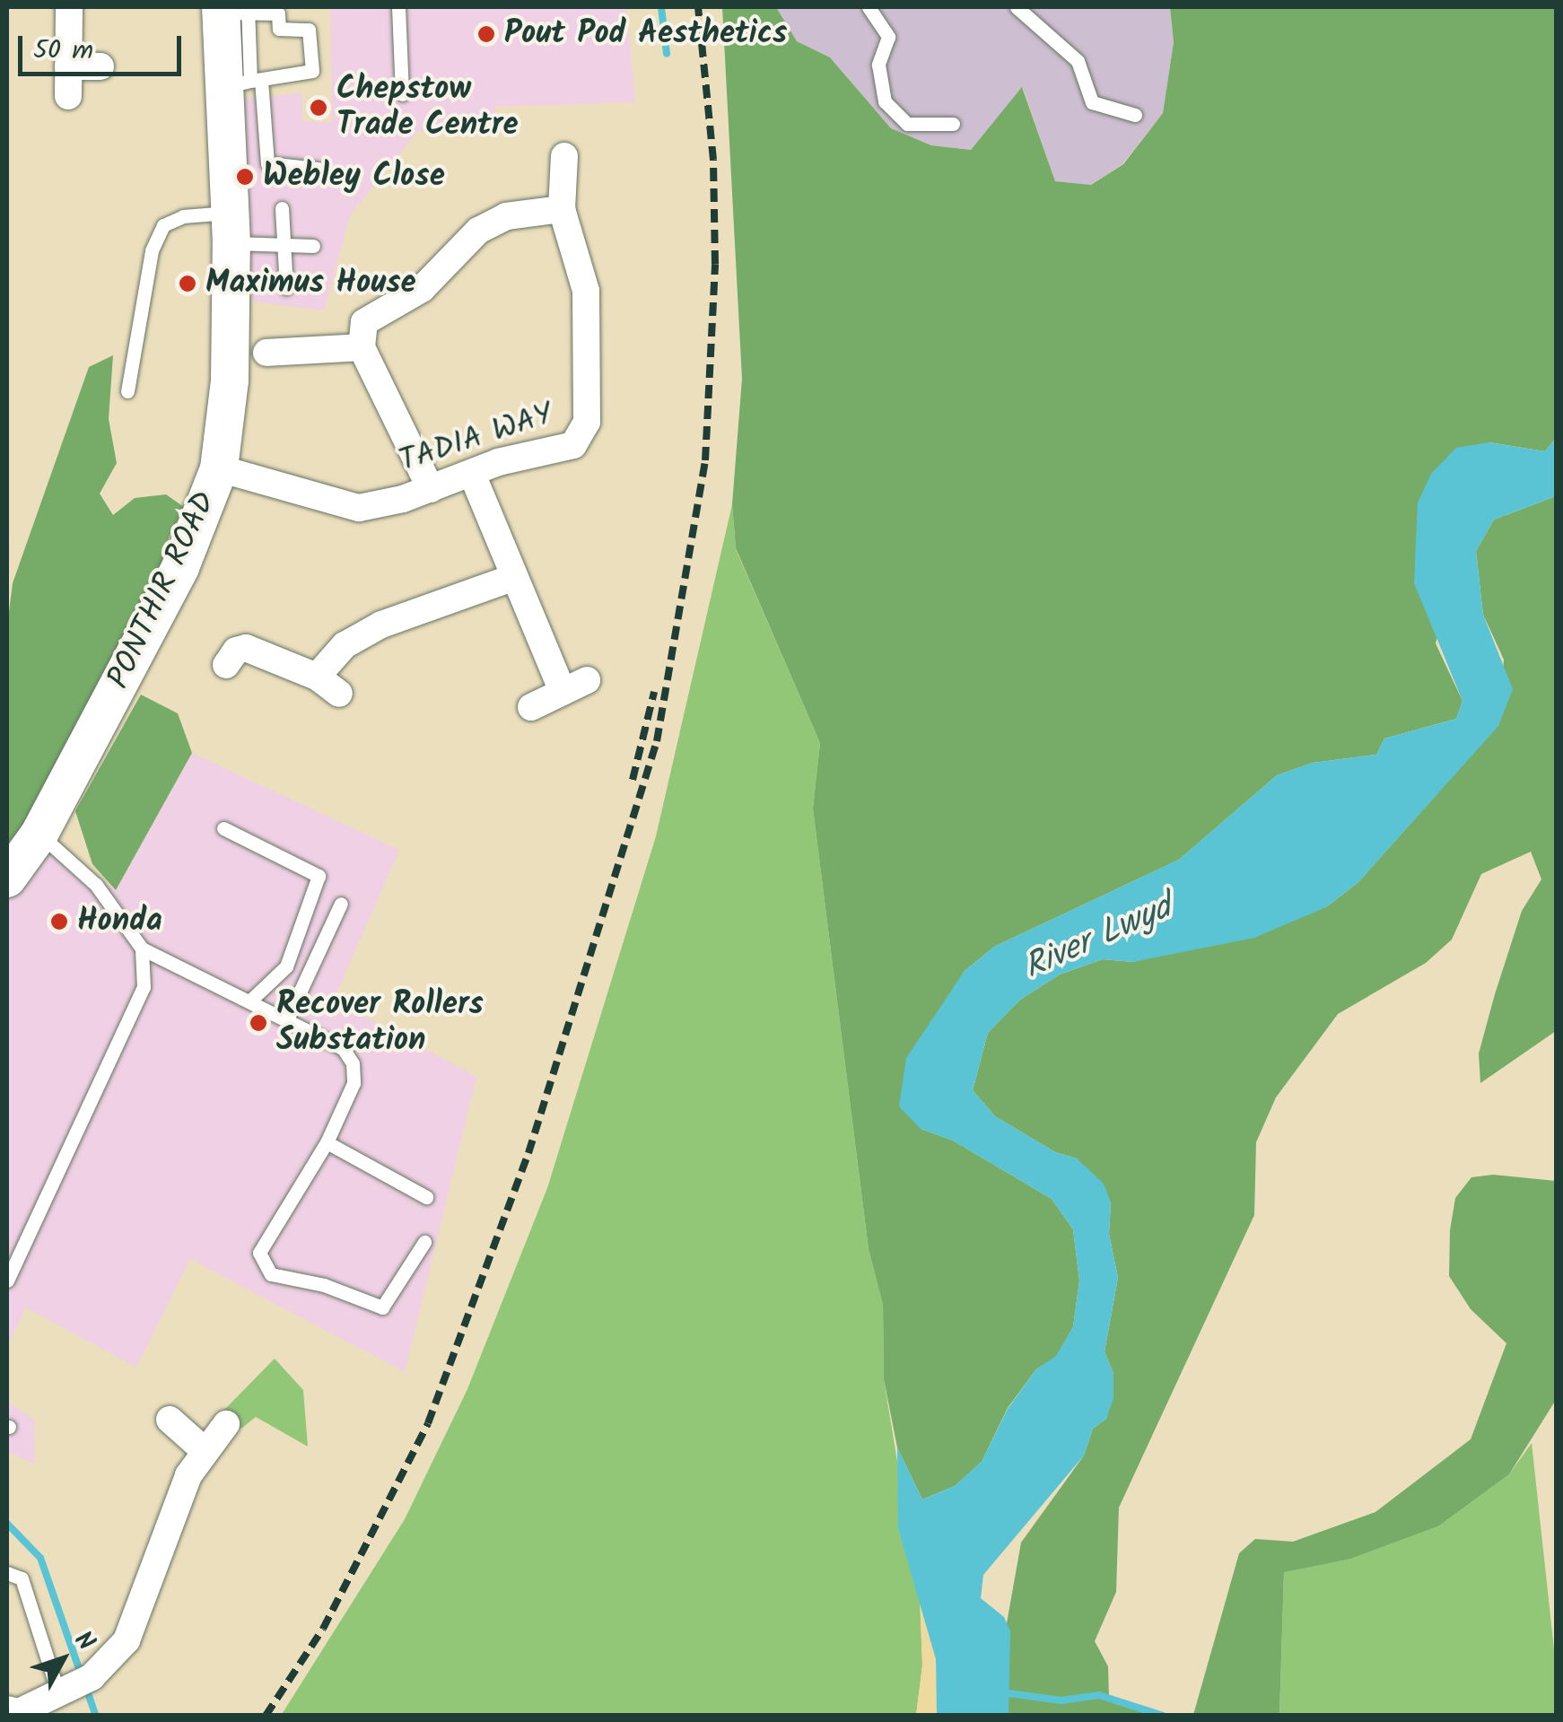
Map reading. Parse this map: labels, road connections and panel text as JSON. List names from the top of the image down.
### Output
{
  "streets": {
    "main road": ["PONTHIR ROAD"],
    "street": ["TADIA WAY"]
  },
  "crossings": [
    ["TADIA WAY", "PONTHIR ROAD"]
  ],
  "water": ["River Lwyd"],
  "places": [
    "Pout Pod Aesthetics",
    "Chepstow Trade Centre",
    "Webley Close",
    "Maximus House",
    "Honda",
    "Recover Rollers Substation"
  ],
  "scale_bar": "50 m",
  "north": "top right"
}
